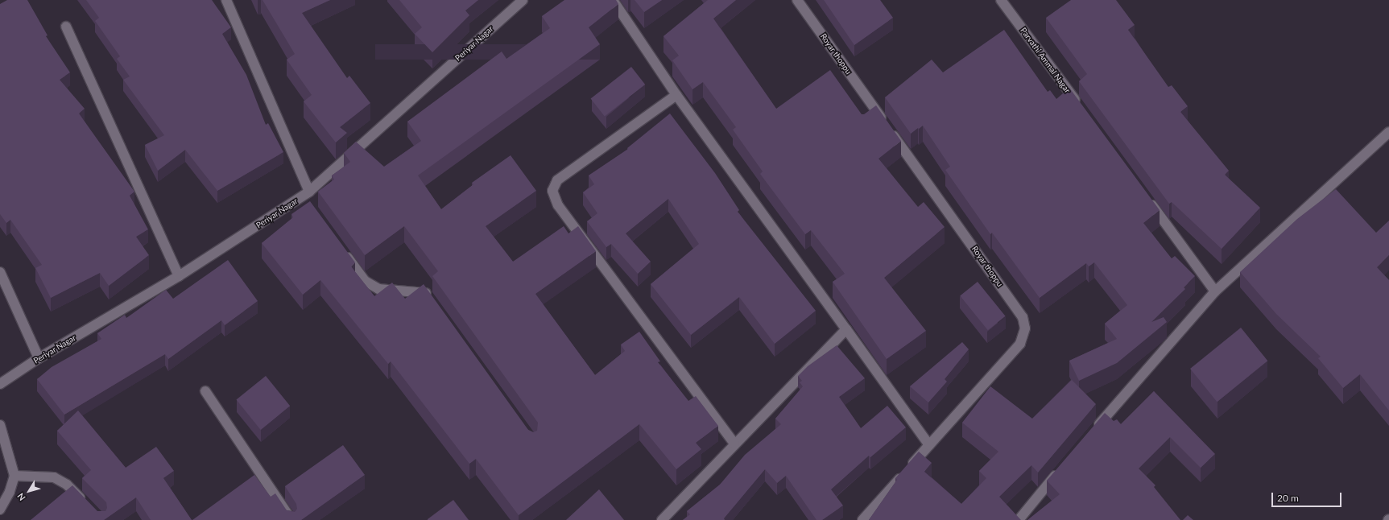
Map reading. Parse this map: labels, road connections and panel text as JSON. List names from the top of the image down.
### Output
{
  "streets": {
    "street": ["Periyar Nagar", "Royar thoppu", "Parvathi Ammal Nagar"]
  },
  "scale_bar": "20 m",
  "north": "bottom left"
}
